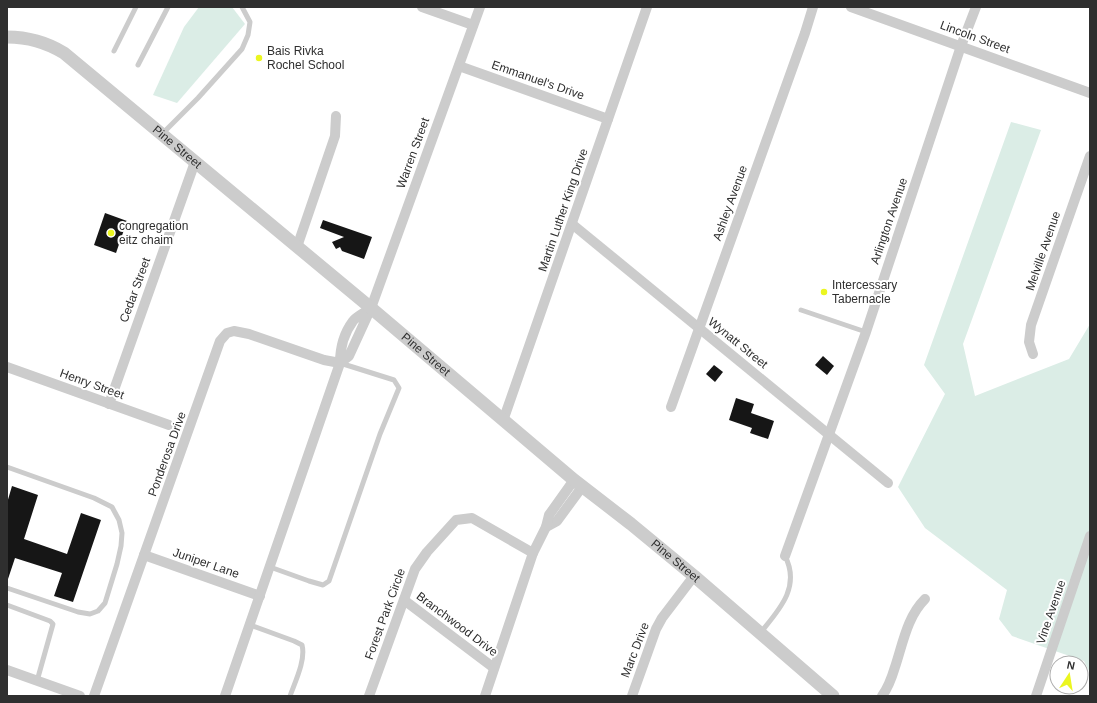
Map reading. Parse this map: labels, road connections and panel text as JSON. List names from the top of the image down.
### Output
{
  "streets": {
    "street": [
      "Lincoln Street",
      "Emmanuel's Drive",
      "Pine Street",
      "Warren Street",
      "Ashley Avenue",
      "Martin Luther King Drive",
      "Arlington Avenue",
      "Melville Avenue",
      "Cedar Street",
      "Wynatt Street",
      "Henry Street",
      "Ponderosa Drive",
      "Juniper Lane",
      "Vine Avenue",
      "Forest Park Circle",
      "Branchwood Drive",
      "Marc Drive"
    ]
  },
  "crossings": [
    ["Lincoln Street", "Arlington Avenue"],
    ["Emmanuel's Drive", "Warren Street"],
    ["Emmanuel's Drive", "Martin Luther King Drive"],
    ["Pine Street", "Warren Street"],
    ["Pine Street", "Martin Luther King Drive"],
    ["Pine Street", "Cedar Street"],
    ["Pine Street", "Marc Drive"],
    ["Ashley Avenue", "Wynatt Street"],
    ["Martin Luther King Drive", "Wynatt Street"],
    ["Arlington Avenue", "Wynatt Street"],
    ["Cedar Street", "Henry Street"],
    ["Ponderosa Drive", "Juniper Lane"],
    ["Forest Park Circle", "Branchwood Drive"]
  ],
  "places": ["Bais Rivka Rochel School", "congregation eitz chaim", "Intercessary Tabernacle"],
  "north": "top"
}
